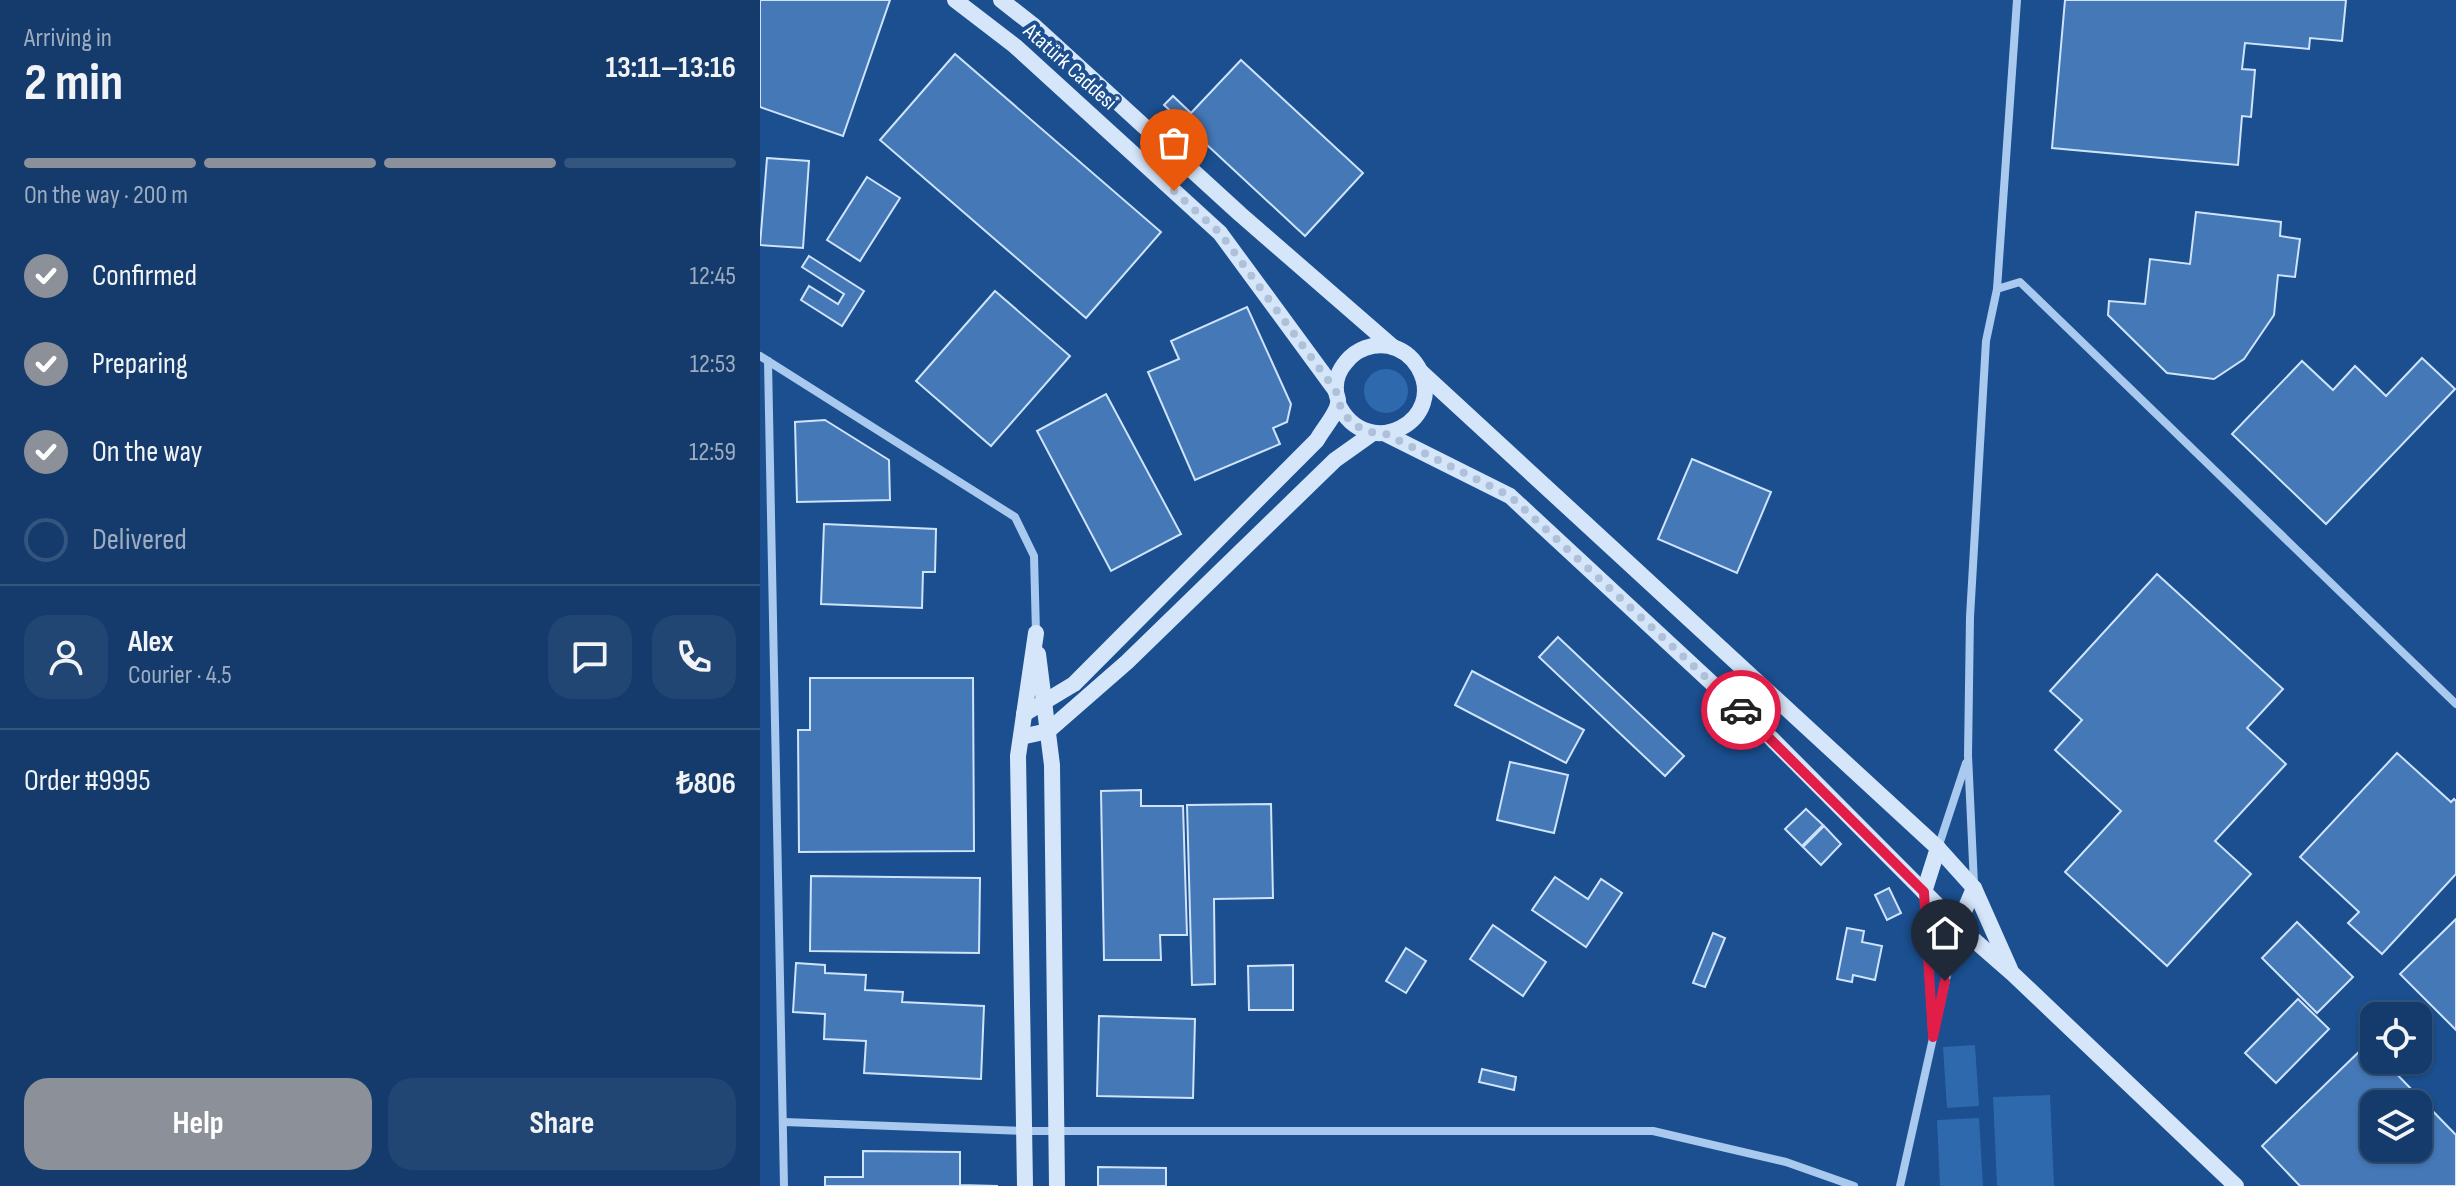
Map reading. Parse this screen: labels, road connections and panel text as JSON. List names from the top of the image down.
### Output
{
  "streets": {
    "street": ["Atatürk Caddesi"]
  },
  "page": {
    "heading": ["2 min", "Arriving in", "13:11–13:16"],
    "panel": [
      "Alex",
      "Courier · 4.5",
      "Order #9995",
      "₺806"
    ],
    "bar": "On the way · 200 m",
    "list": [
      ["Confirmed", "12:45"],
      ["Preparing", "12:53"],
      ["On the way", "12:59"],
      "Delivered"
    ],
    "buttons": ["Help", "Share"]
  }
}
